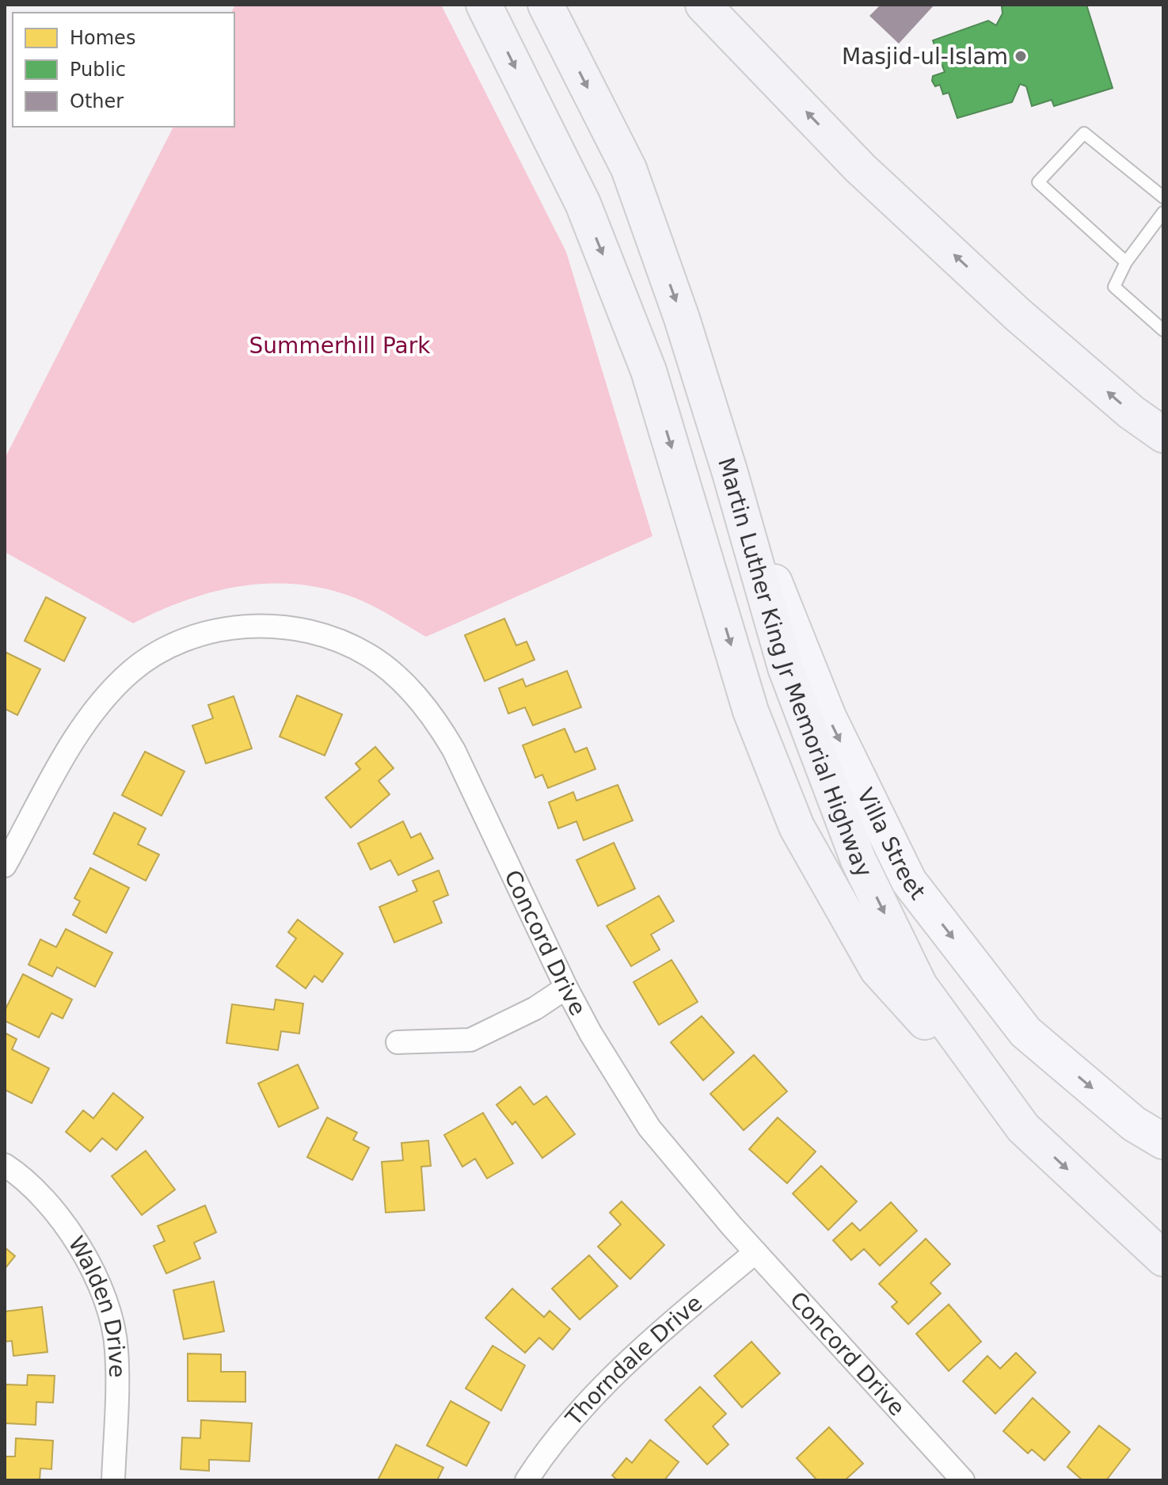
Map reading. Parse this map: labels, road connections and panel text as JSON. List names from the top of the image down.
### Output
{
  "streets": {
    "highway": ["Martin Luther King Jr Memorial Highway"],
    "main road": ["Villa Street"],
    "street": ["Concord Drive", "Walden Drive", "Thorndale Drive"]
  },
  "crossings": [
    ["Martin Luther King Jr Memorial Highway", "Villa Street"],
    ["Concord Drive", "Thorndale Drive"]
  ],
  "one_way": ["Villa Street"],
  "parks": ["Summerhill Park"],
  "places": ["Masjid-ul-Islam"],
  "legend": ["Homes", "Public", "Other"]
}
